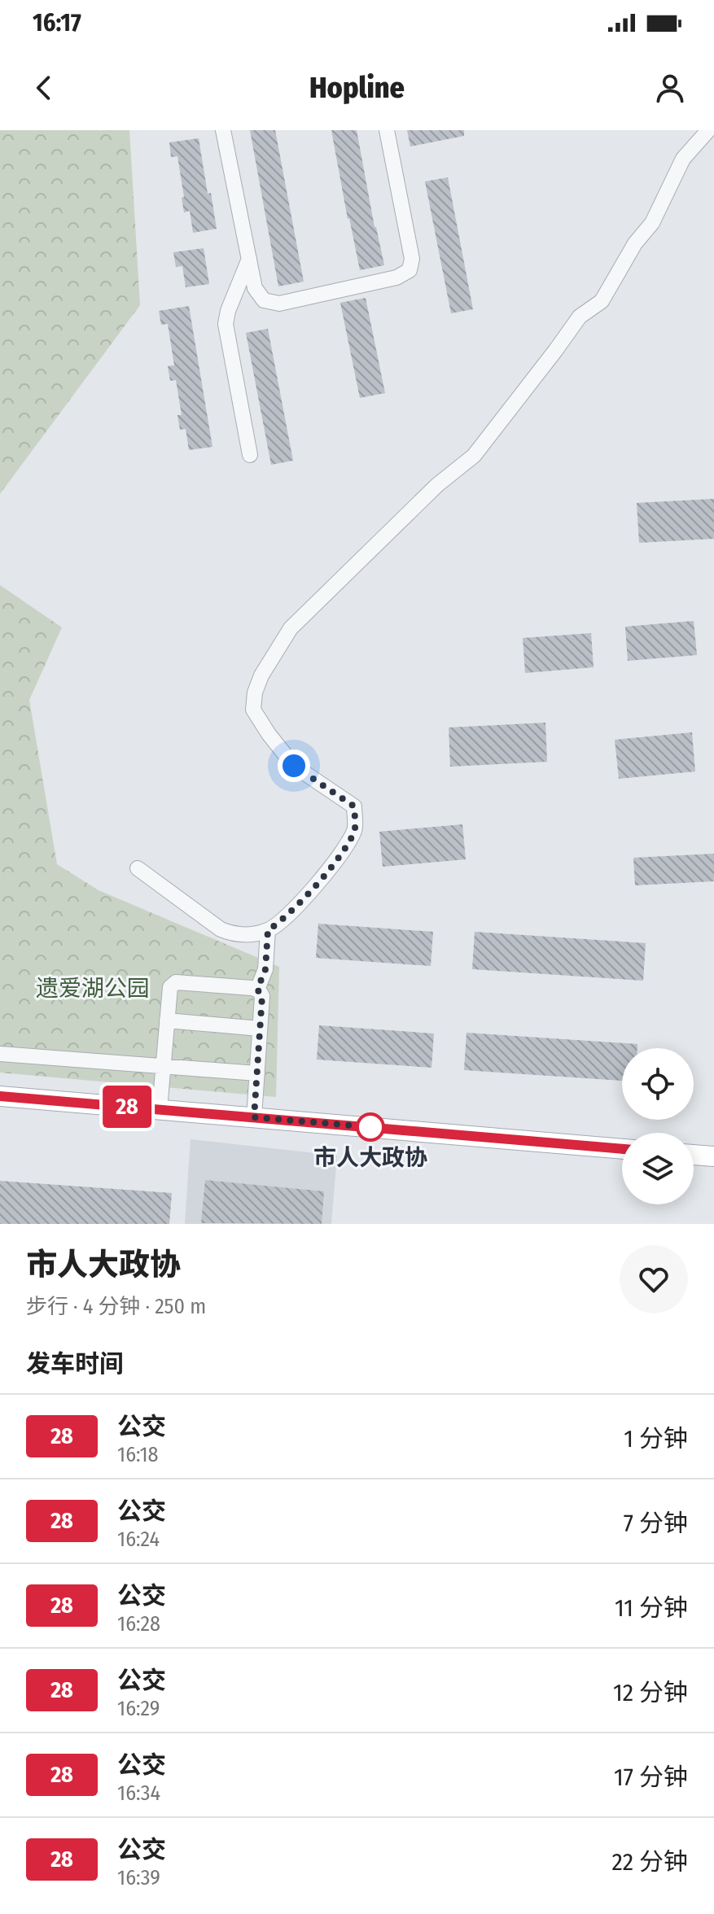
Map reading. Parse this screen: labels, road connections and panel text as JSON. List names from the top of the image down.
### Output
{
  "parks": ["遗爱湖公园"],
  "places": ["市人大政协"],
  "lines": ["bus line 28"],
  "page": {
    "status": "16:17",
    "header": "Hopline",
    "on_map": "28",
    "heading": [
      ["市人大政协", "步行 · 4 分钟 · 250 m"],
      "发车时间"
    ],
    "list": [
      {
        "mark": "28",
        "name": "公交",
        "note": "16:18",
        "value": "1 分钟"
      },
      {
        "mark": "28",
        "name": "公交",
        "note": "16:24",
        "value": "7 分钟"
      },
      {
        "mark": "28",
        "name": "公交",
        "note": "16:28",
        "value": "11 分钟"
      },
      {
        "mark": "28",
        "name": "公交",
        "note": "16:29",
        "value": "12 分钟"
      },
      {
        "mark": "28",
        "name": "公交",
        "note": "16:34",
        "value": "17 分钟"
      },
      {
        "mark": "28",
        "name": "公交",
        "note": "16:39",
        "value": "22 分钟"
      }
    ]
  }
}
